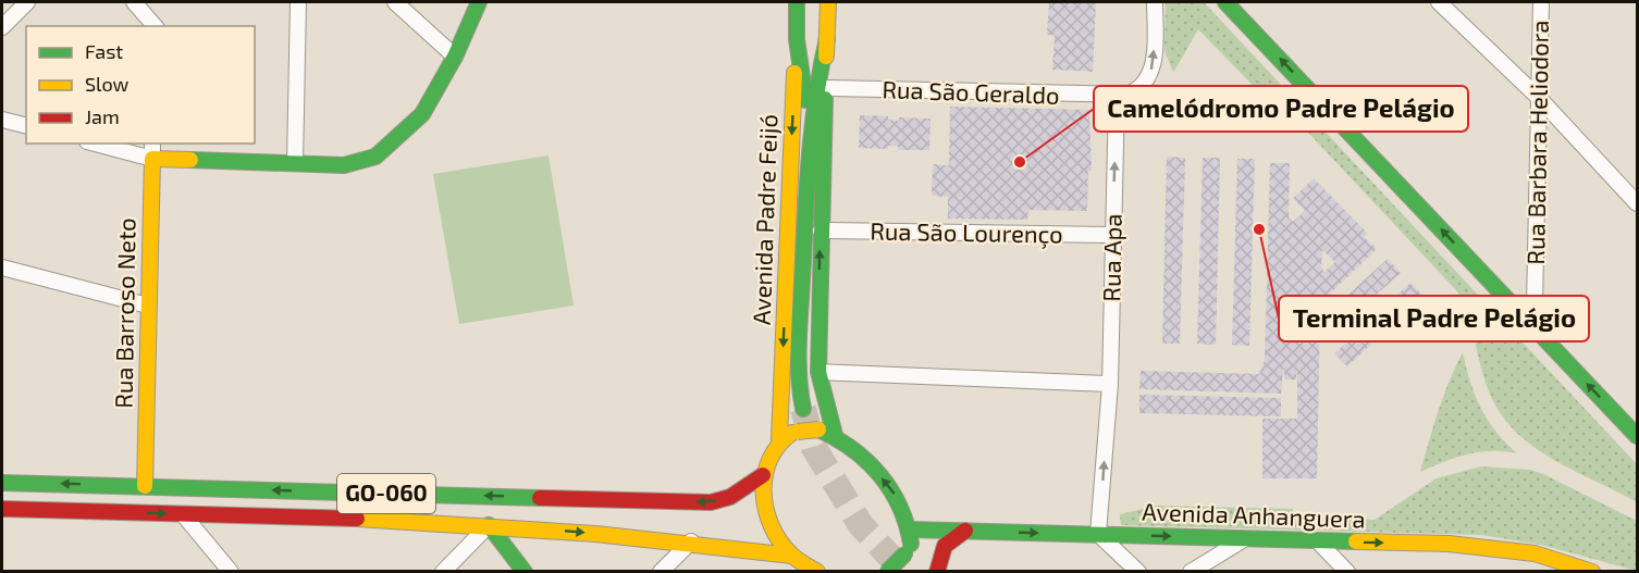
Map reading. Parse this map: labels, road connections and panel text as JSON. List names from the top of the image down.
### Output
{
  "streets": {
    "main road": [
      "Avenida Padre Feijó",
      "Rua Barroso Neto",
      "GO-060",
      "Avenida Anhanguera"
    ],
    "street": [
      "Rua São Geraldo",
      "Rua Barbara Heliodora",
      "Rua São Lourenço",
      "Rua Apa"
    ]
  },
  "crossings": [
    ["Rua São Geraldo", "Rua Apa"],
    ["Rua São Lourenço", "Rua Apa"],
    ["Rua Apa", "Avenida Anhanguera"],
    ["Rua Barroso Neto", "GO-060"]
  ],
  "one_way": ["Rua Apa", "Avenida Anhanguera"],
  "places": ["Camelódromo Padre Pelágio", "Terminal Padre Pelágio"],
  "legend": ["Fast", "Slow", "Jam"]
}
